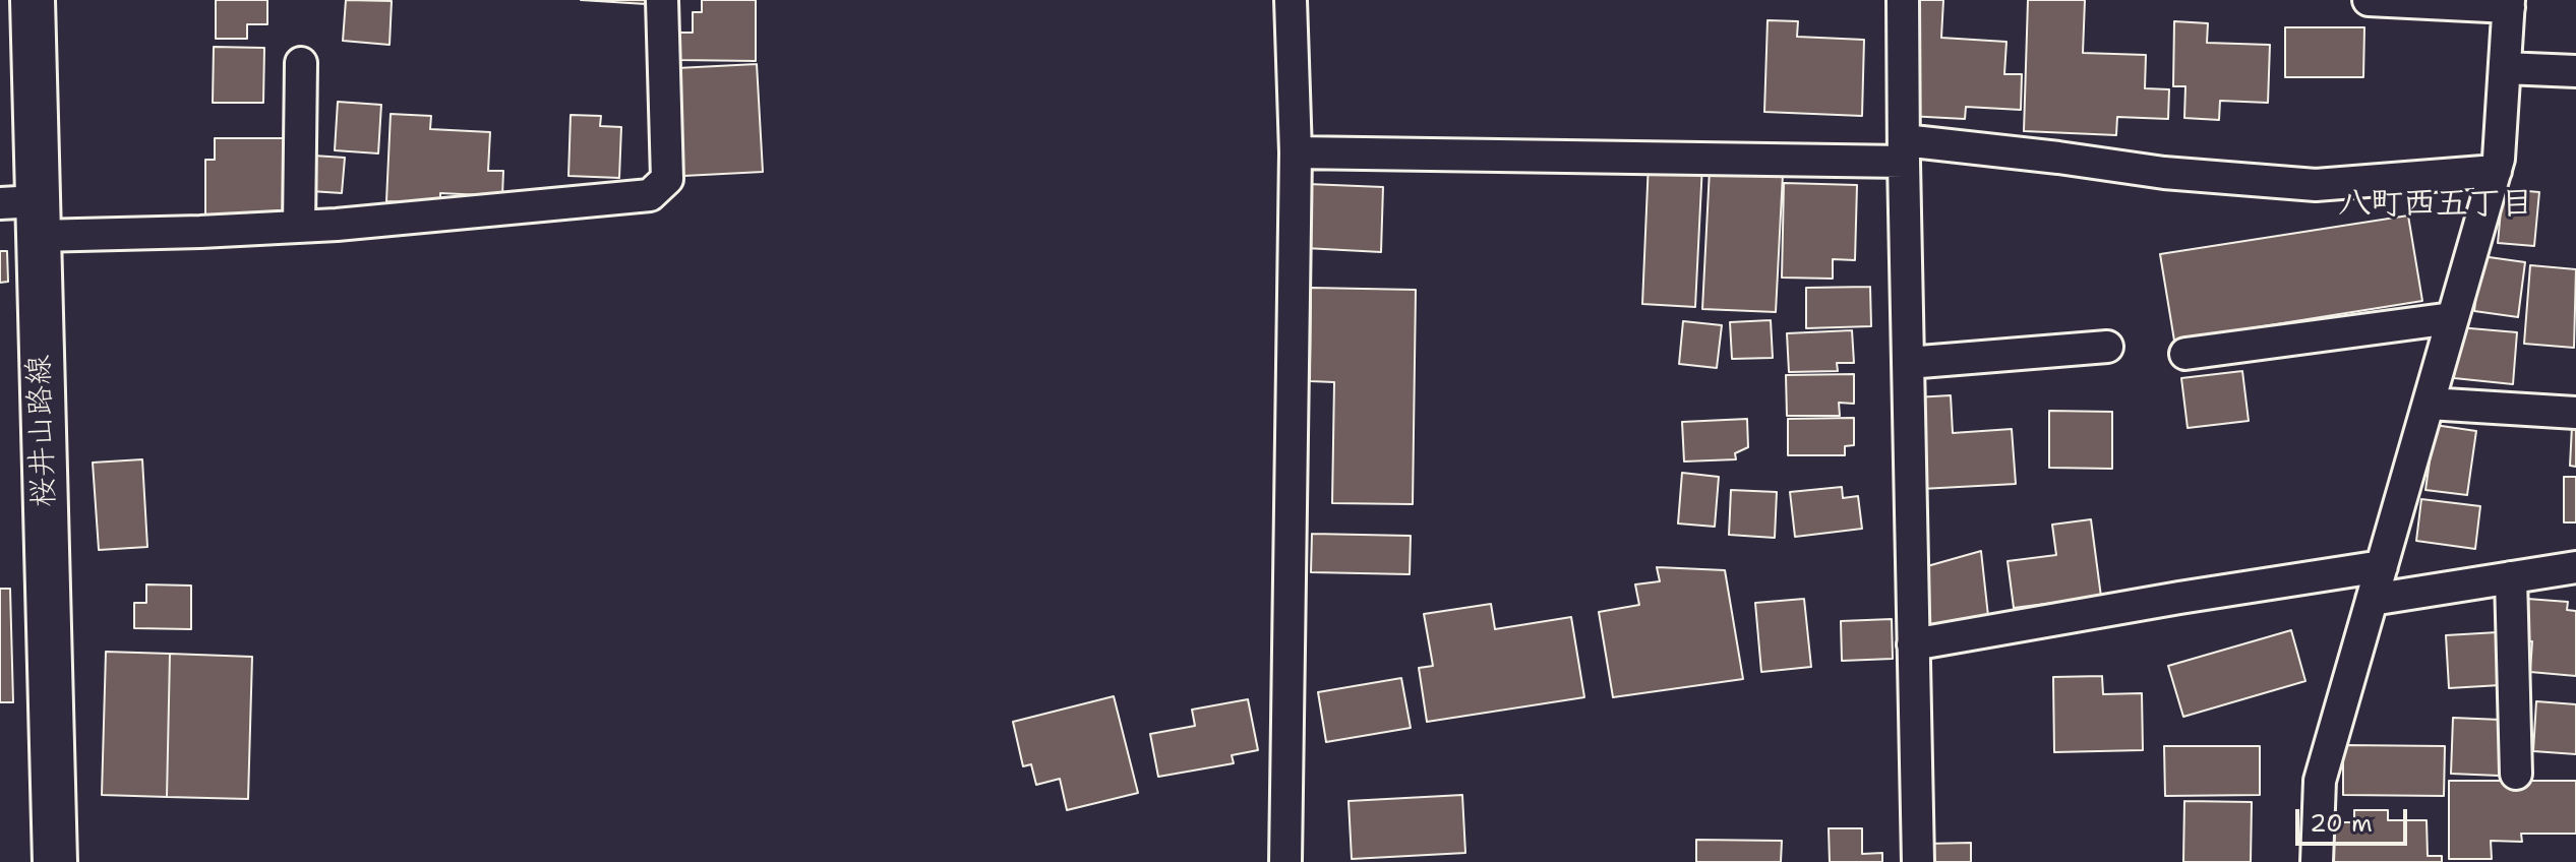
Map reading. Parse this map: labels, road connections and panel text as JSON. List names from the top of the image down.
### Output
{
  "streets": {
    "main road": ["桜井山路線"]
  },
  "districts": ["八町西五丁目"],
  "scale_bar": "20 m"
}
